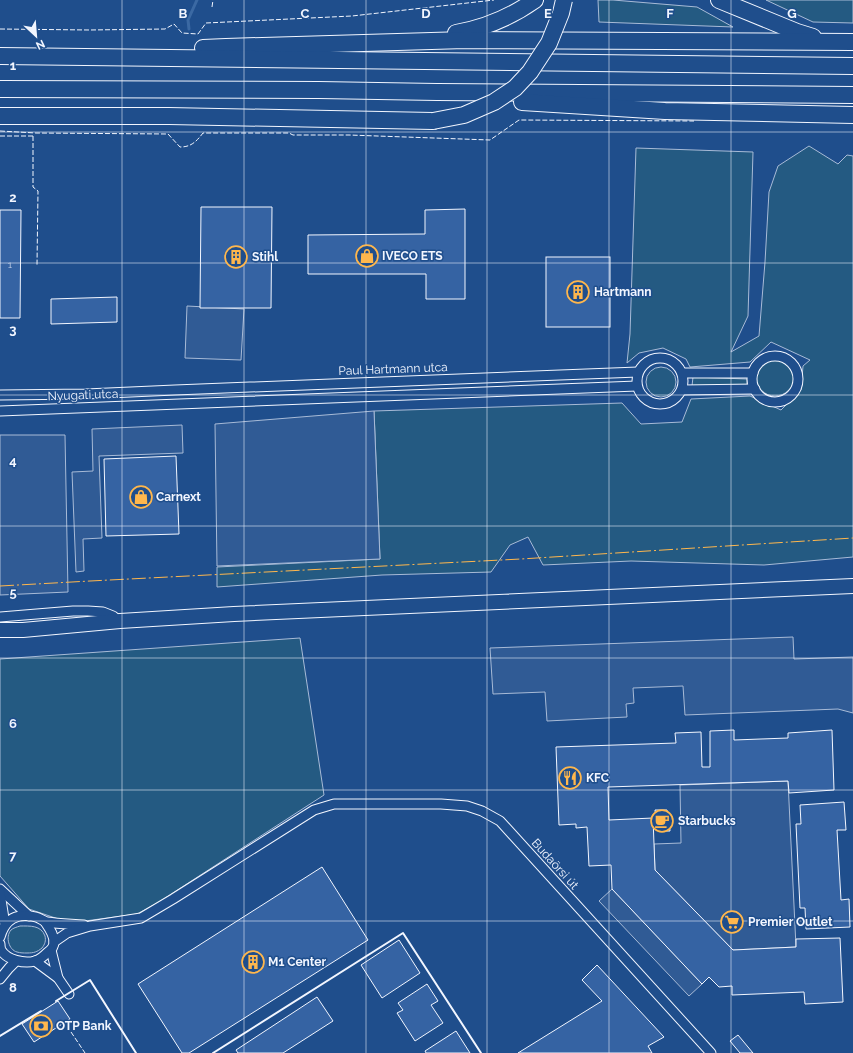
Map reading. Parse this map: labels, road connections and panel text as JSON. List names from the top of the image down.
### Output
{
  "streets": {
    "street": ["Paul Hartmann utca", "Nyugati utca", "Budaörsi út"]
  },
  "crossings": [
    ["Paul Hartmann utca", "Nyugati utca"]
  ],
  "places": {
    "shop": ["IVECO ETS", "Carnext"],
    "building": ["Stihl", "Hartmann", "M1 Center"],
    "restaurant": ["KFC"],
    "cafe": ["Starbucks"],
    "supermarket": ["Premier Outlet"],
    "bank": ["OTP Bank"]
  },
  "house_numbers": ["1"],
  "north": "bottom right",
  "grid": {
    "columns": [
      "B",
      "C",
      "D",
      "E",
      "F",
      "G"
    ],
    "rows": [
      "1",
      "2",
      "3",
      "4",
      "5",
      "6",
      "7",
      "8"
    ]
  }
}
